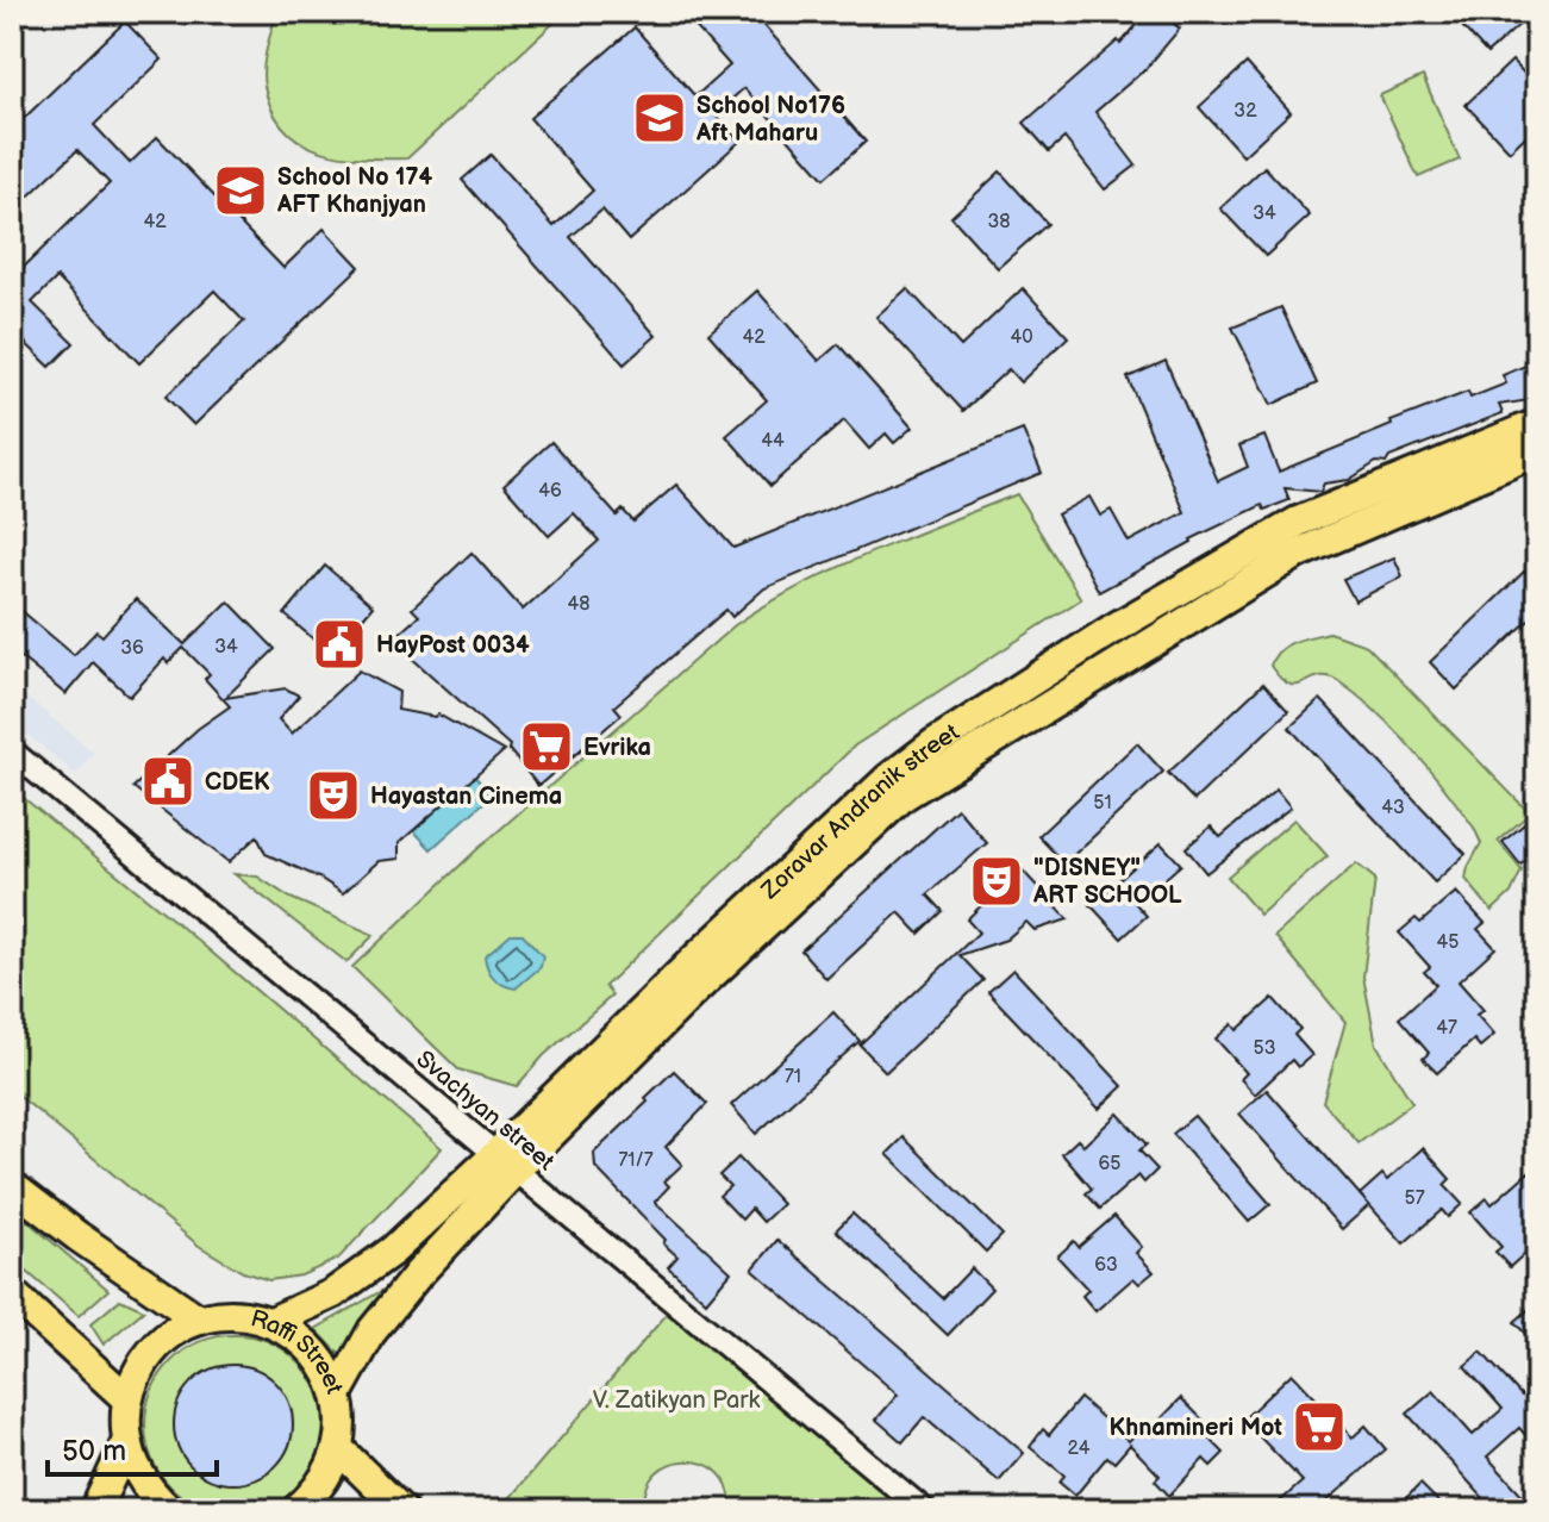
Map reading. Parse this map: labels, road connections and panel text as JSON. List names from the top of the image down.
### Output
{
  "streets": {
    "main road": ["Zoravar Andranik street", "Raffi Street"],
    "street": ["Svachyan street"]
  },
  "crossings": [
    ["Zoravar Andranik street", "Svachyan street"],
    ["Zoravar Andranik street", "Raffi Street"]
  ],
  "parks": ["V. Zatikyan Park"],
  "places": {
    "school or university": ["School No176 Aft Maharu", "School No 174 AFT Khanjyan"],
    "public building": ["HayPost 0034", "CDEK"],
    "supermarket": ["Evrika", "Khnamineri Mot"],
    "theatre": ["Hayastan Cinema", "\"DISNEY\" ART SCHOOL"]
  },
  "house_numbers": [
    "32",
    "34",
    "42",
    "38",
    "42",
    "40",
    "44",
    "46",
    "48",
    "34",
    "36",
    "51",
    "43",
    "45",
    "47",
    "53",
    "71",
    "71/7",
    "65",
    "57",
    "63",
    "24"
  ],
  "scale_bar": "50 m"
}
